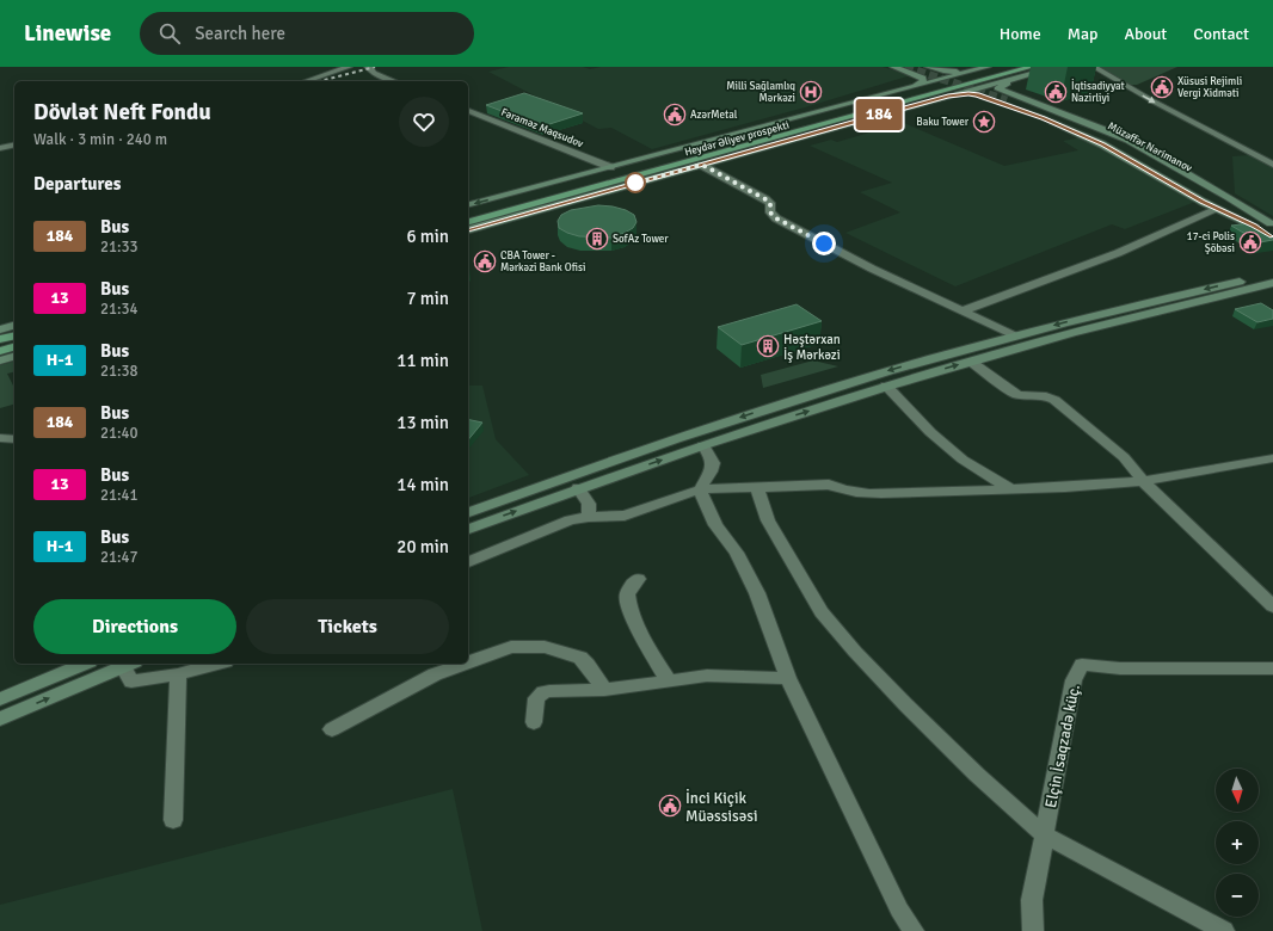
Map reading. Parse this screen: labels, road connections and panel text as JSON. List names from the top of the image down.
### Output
{
  "streets": {
    "highway": ["Heydər Əliyev prospekti"],
    "street": ["Fəraməz Maqsudov", "Elçin İsaqzadə küç."]
  },
  "places": {
    "public building": [
      "Xüsusi Rejimli Vergi Xidməti",
      "İqtisadiyyat Nazirliyi",
      "AzərMetal",
      "17-ci Polis Şöbəsi",
      "CBA Tower - Mərkəzi Bank Ofisi",
      "İnci Kiçik Müəssisəsi"
    ],
    "hospital": ["Milli Sağlamlıq Mərkəzi"],
    "place": ["Baku Tower"],
    "building": ["SofAz Tower", "Həştərxan İş Mərkəzi"]
  },
  "lines": ["bus line 184"],
  "north": "bottom",
  "page": {
    "header": "Linewise",
    "search": "Search here",
    "nav": [
      "Home",
      "Map",
      "About",
      "Contact"
    ],
    "on_map": "184",
    "heading": [
      ["Dövlət Neft Fondu", "Walk · 3 min · 240 m"],
      "Departures"
    ],
    "list": [
      {
        "mark": "184",
        "name": "Bus",
        "note": "21:33",
        "value": "6 min"
      },
      {
        "mark": "13",
        "name": "Bus",
        "note": "21:34",
        "value": "7 min"
      },
      {
        "mark": "H-1",
        "name": "Bus",
        "note": "21:38",
        "value": "11 min"
      },
      {
        "mark": "184",
        "name": "Bus",
        "note": "21:40",
        "value": "13 min"
      },
      {
        "mark": "13",
        "name": "Bus",
        "note": "21:41",
        "value": "14 min"
      },
      {
        "mark": "H-1",
        "name": "Bus",
        "note": "21:47",
        "value": "20 min"
      }
    ],
    "buttons": ["Directions", "Tickets"],
    "map_buttons": ["+", "−"]
  }
}
